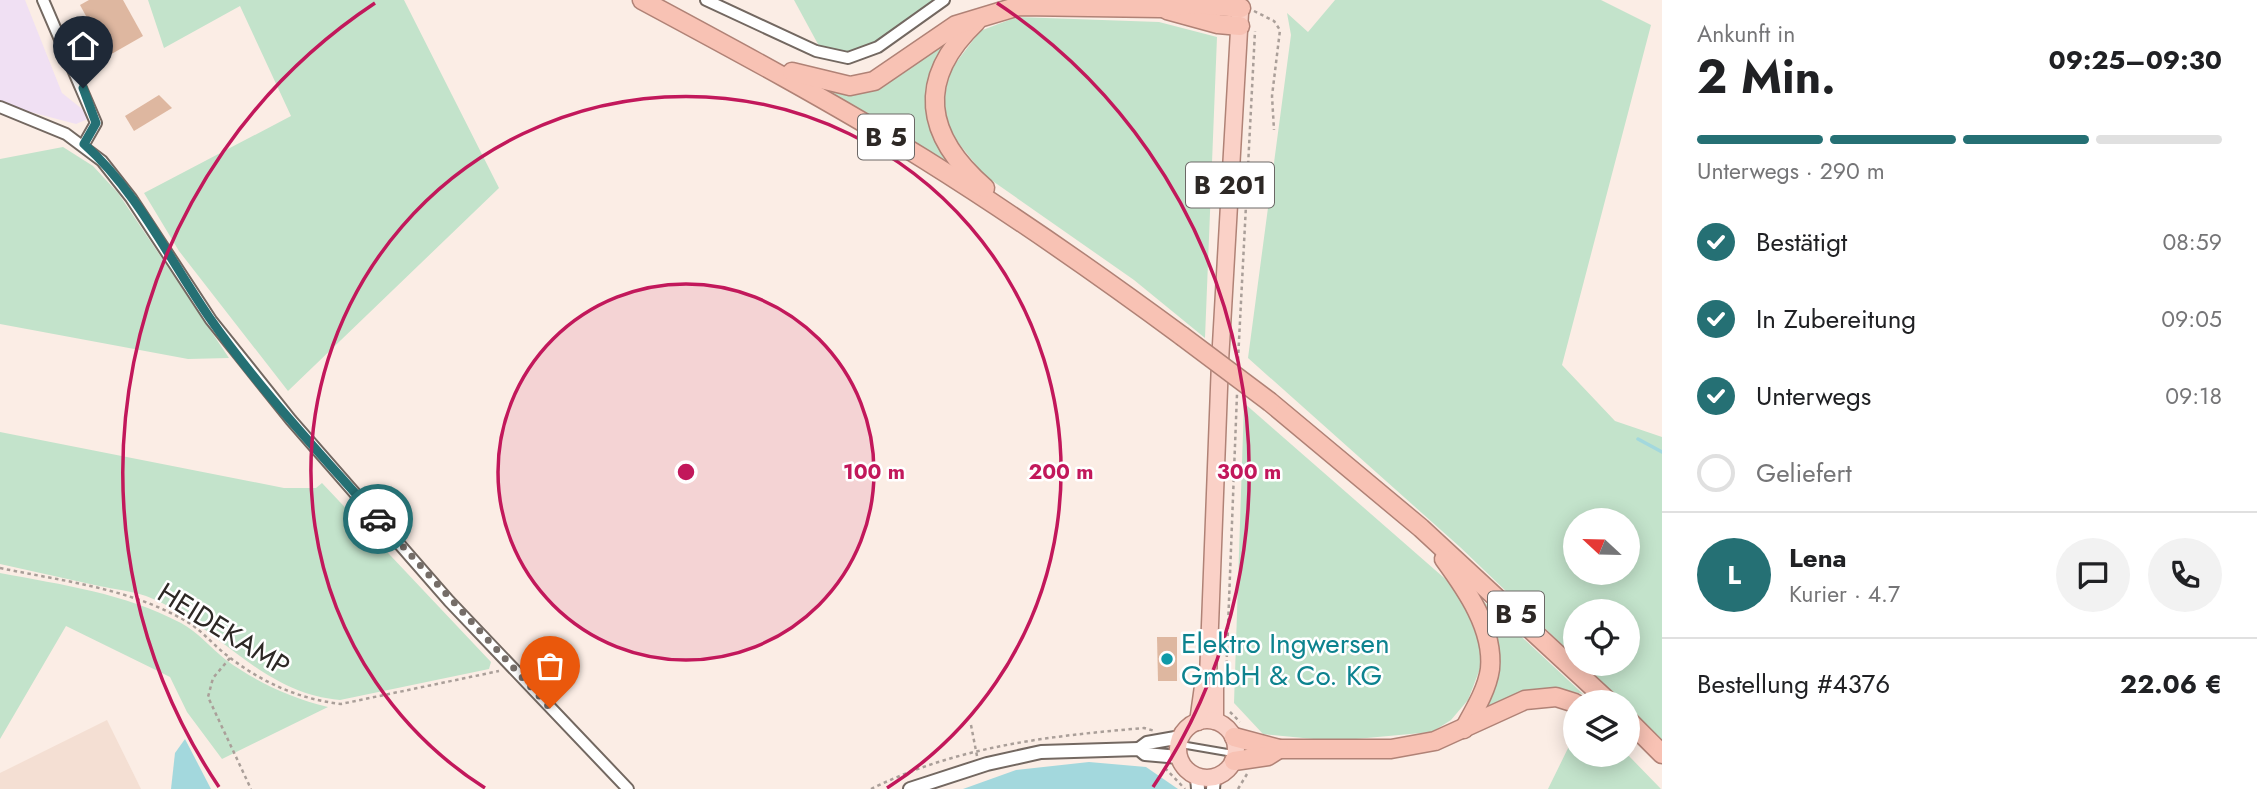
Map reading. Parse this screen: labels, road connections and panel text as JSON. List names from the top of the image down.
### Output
{
  "streets": {
    "highway": ["B 5"],
    "main road": ["B 201"],
    "path": ["HEIDEKAMP"]
  },
  "places": ["Elektro Ingwersen GmbH & Co. KG"],
  "north": "left",
  "page": {
    "heading": ["2 Min.", "Ankunft in", "09:25–09:30"],
    "panel": [
      "Lena",
      "Kurier · 4.7",
      "Bestellung #4376",
      "22.06 €"
    ],
    "bar": "Unterwegs · 290 m",
    "list": [
      ["Bestätigt", "08:59"],
      ["In Zubereitung", "09:05"],
      ["Unterwegs", "09:18"],
      "Geliefert"
    ],
    "round": "L"
  },
  "rings": ["100 m", "200 m", "300 m"]
}
